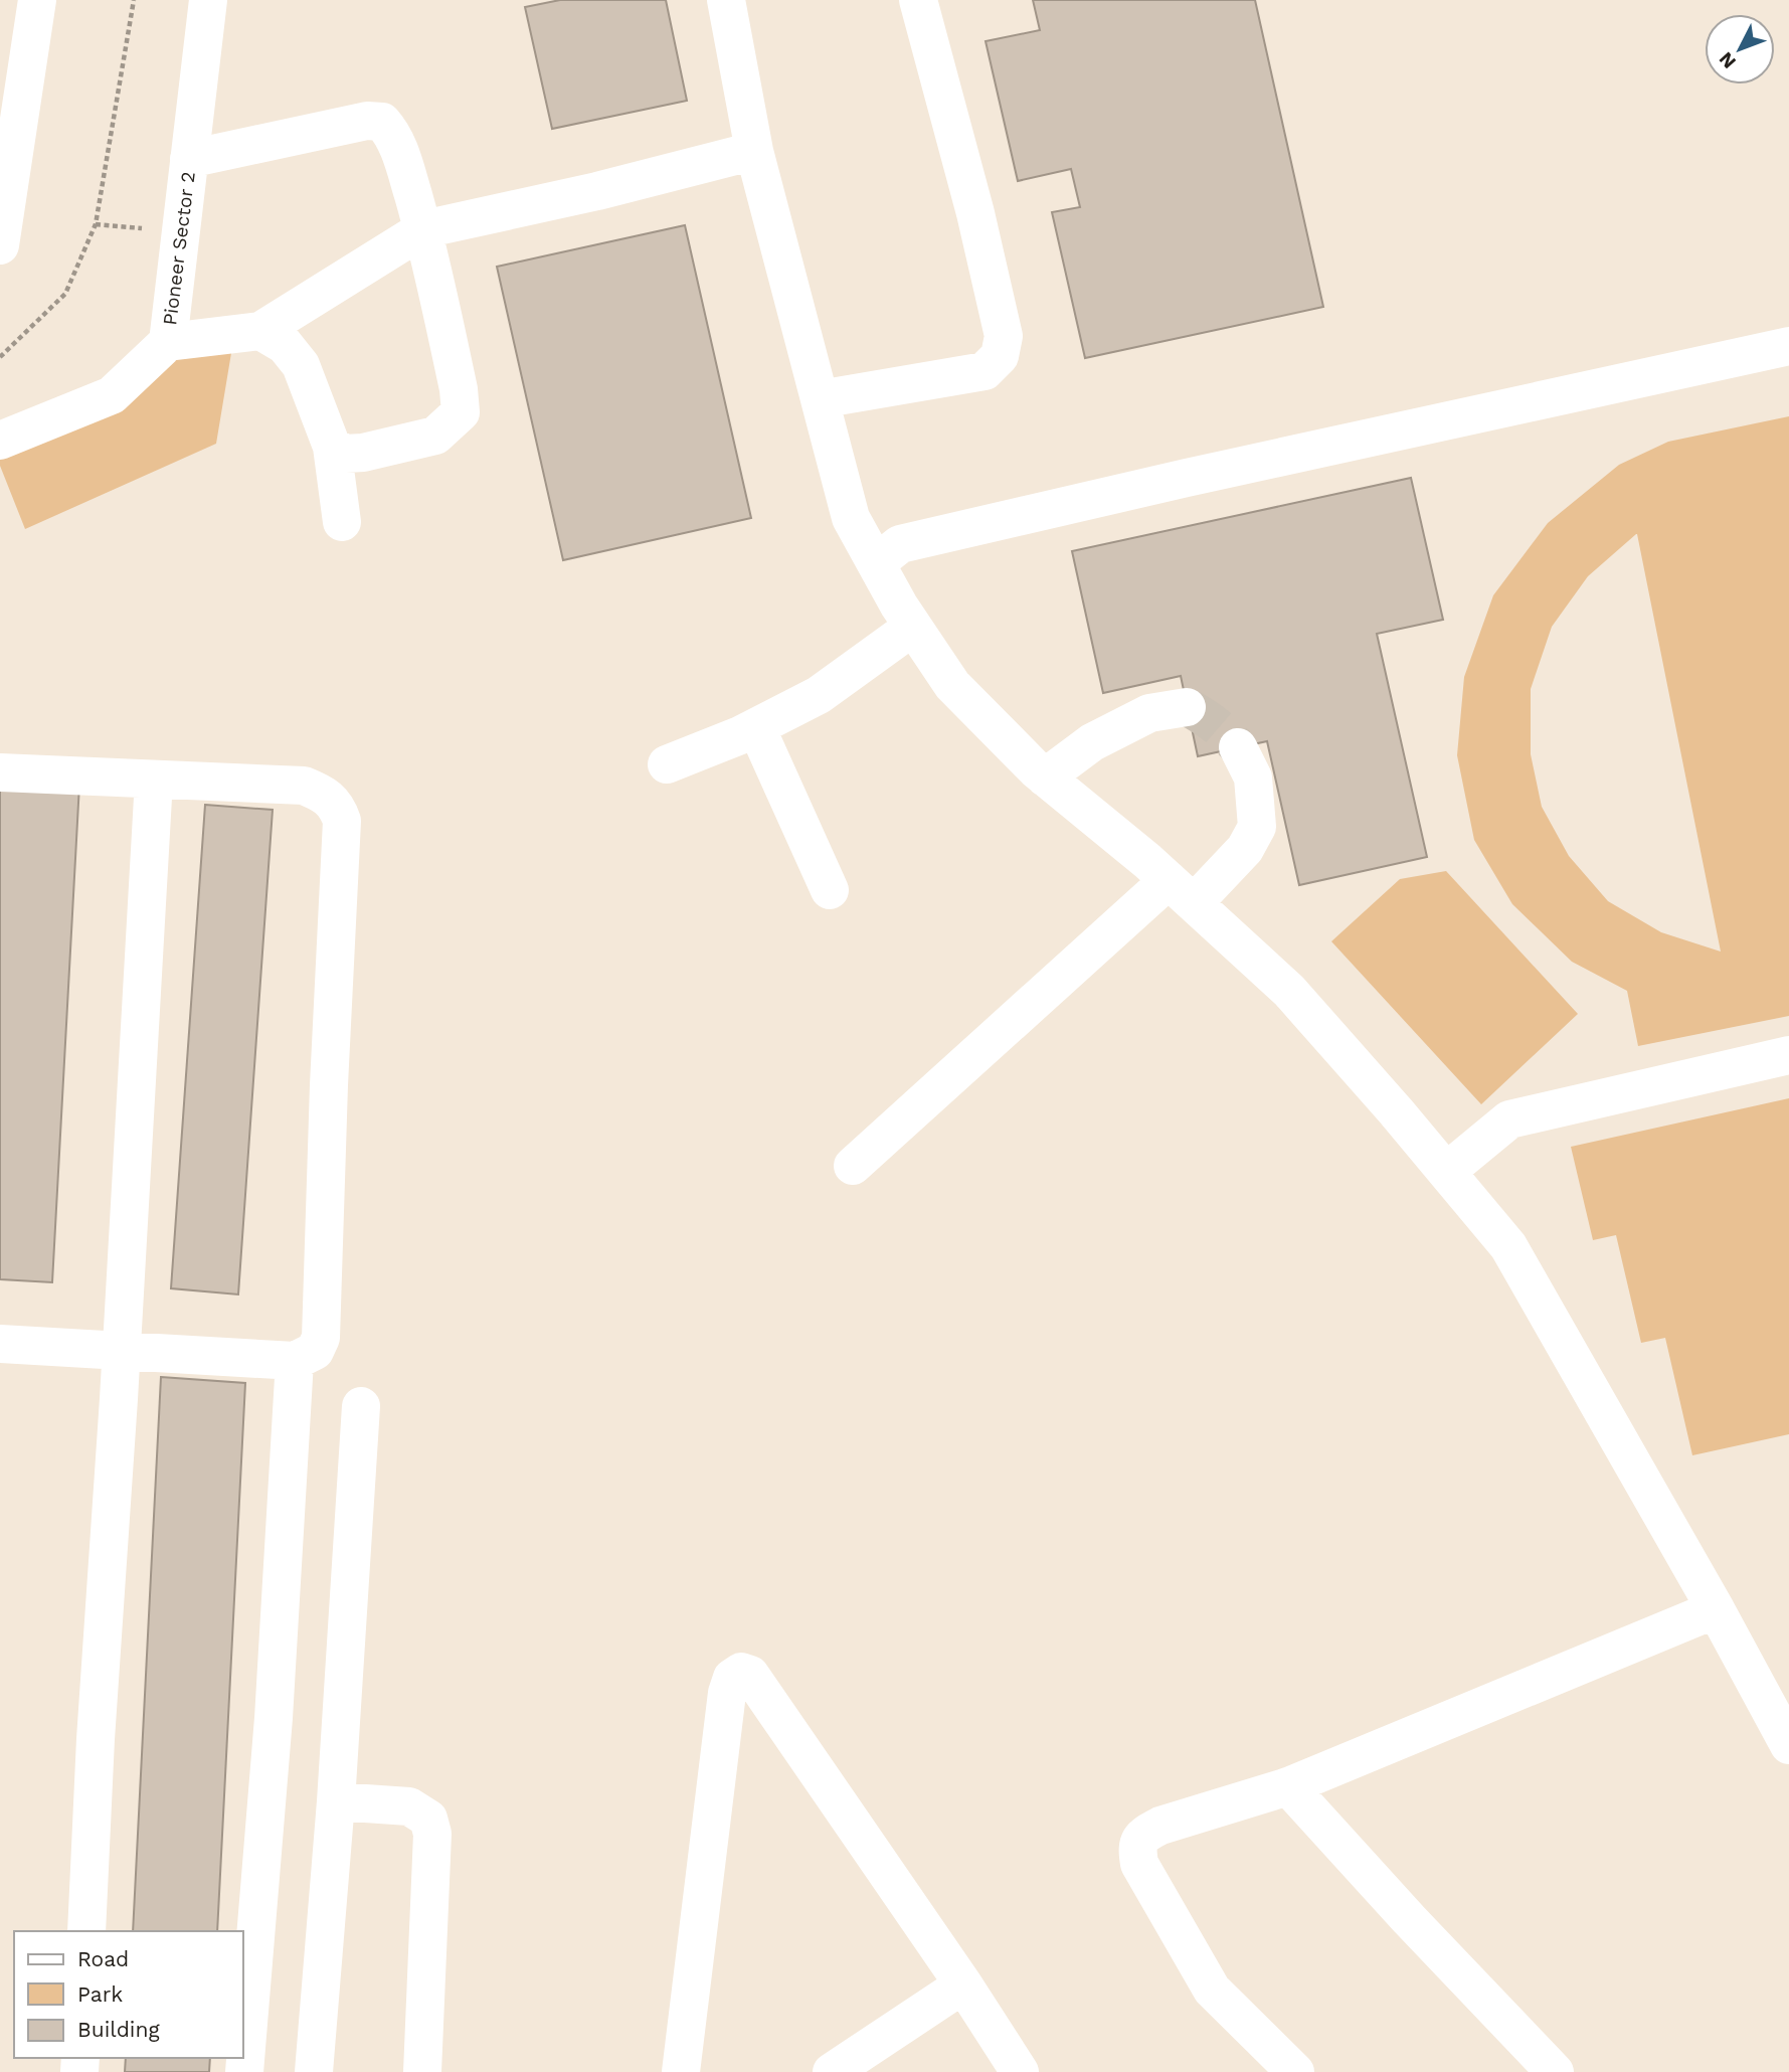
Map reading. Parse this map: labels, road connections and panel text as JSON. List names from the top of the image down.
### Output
{
  "streets": {
    "street": ["Pioneer Sector 2"]
  },
  "legend": ["Road", "Park", "Building"],
  "north": "bottom left"
}
